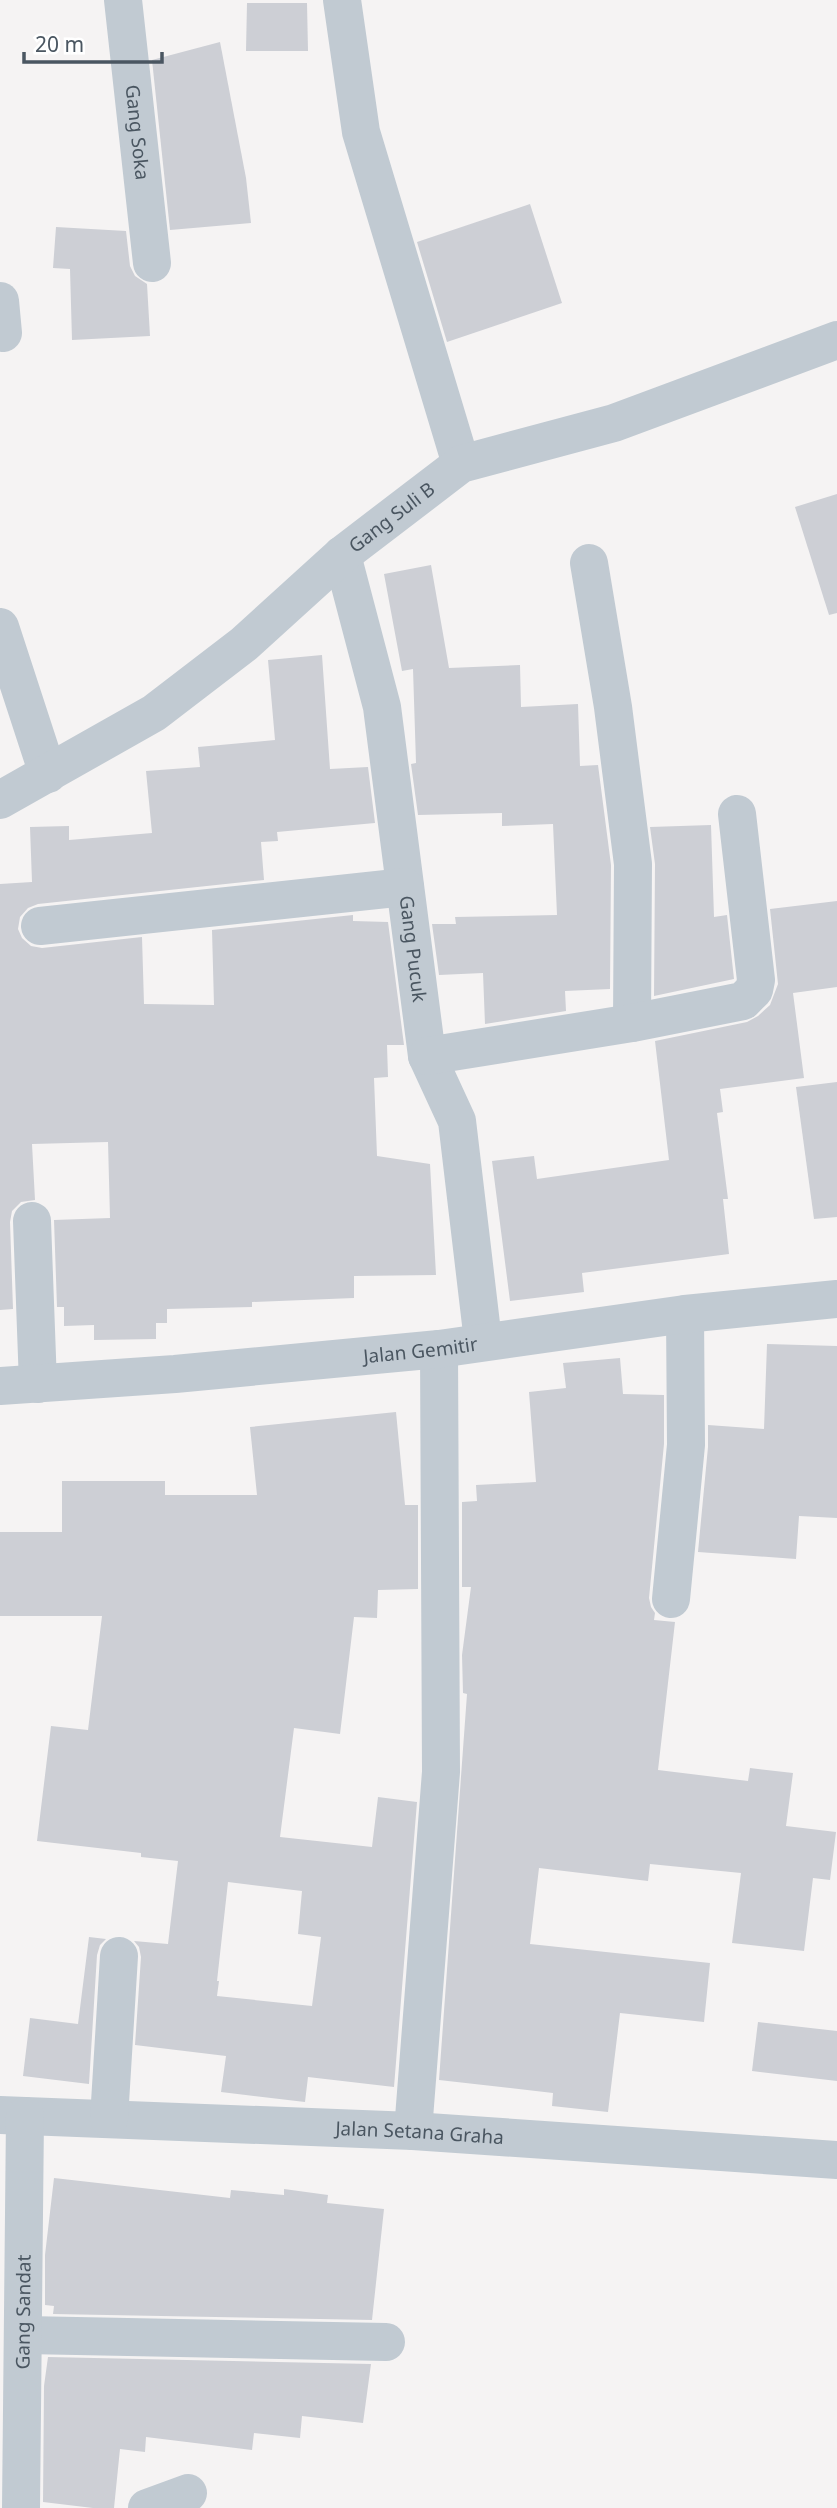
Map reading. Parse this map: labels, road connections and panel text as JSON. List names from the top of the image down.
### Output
{
  "streets": {
    "street": [
      "Gang Soka",
      "Gang Suli B",
      "Gang Pucuk",
      "Jalan Gemitir",
      "Jalan Setana Graha",
      "Gang Sandat"
    ]
  },
  "crossings": [
    ["Gang Suli B", "Gang Pucuk"],
    ["Gang Pucuk", "Jalan Gemitir"],
    ["Jalan Setana Graha", "Gang Sandat"]
  ],
  "scale_bar": "20 m"
}
